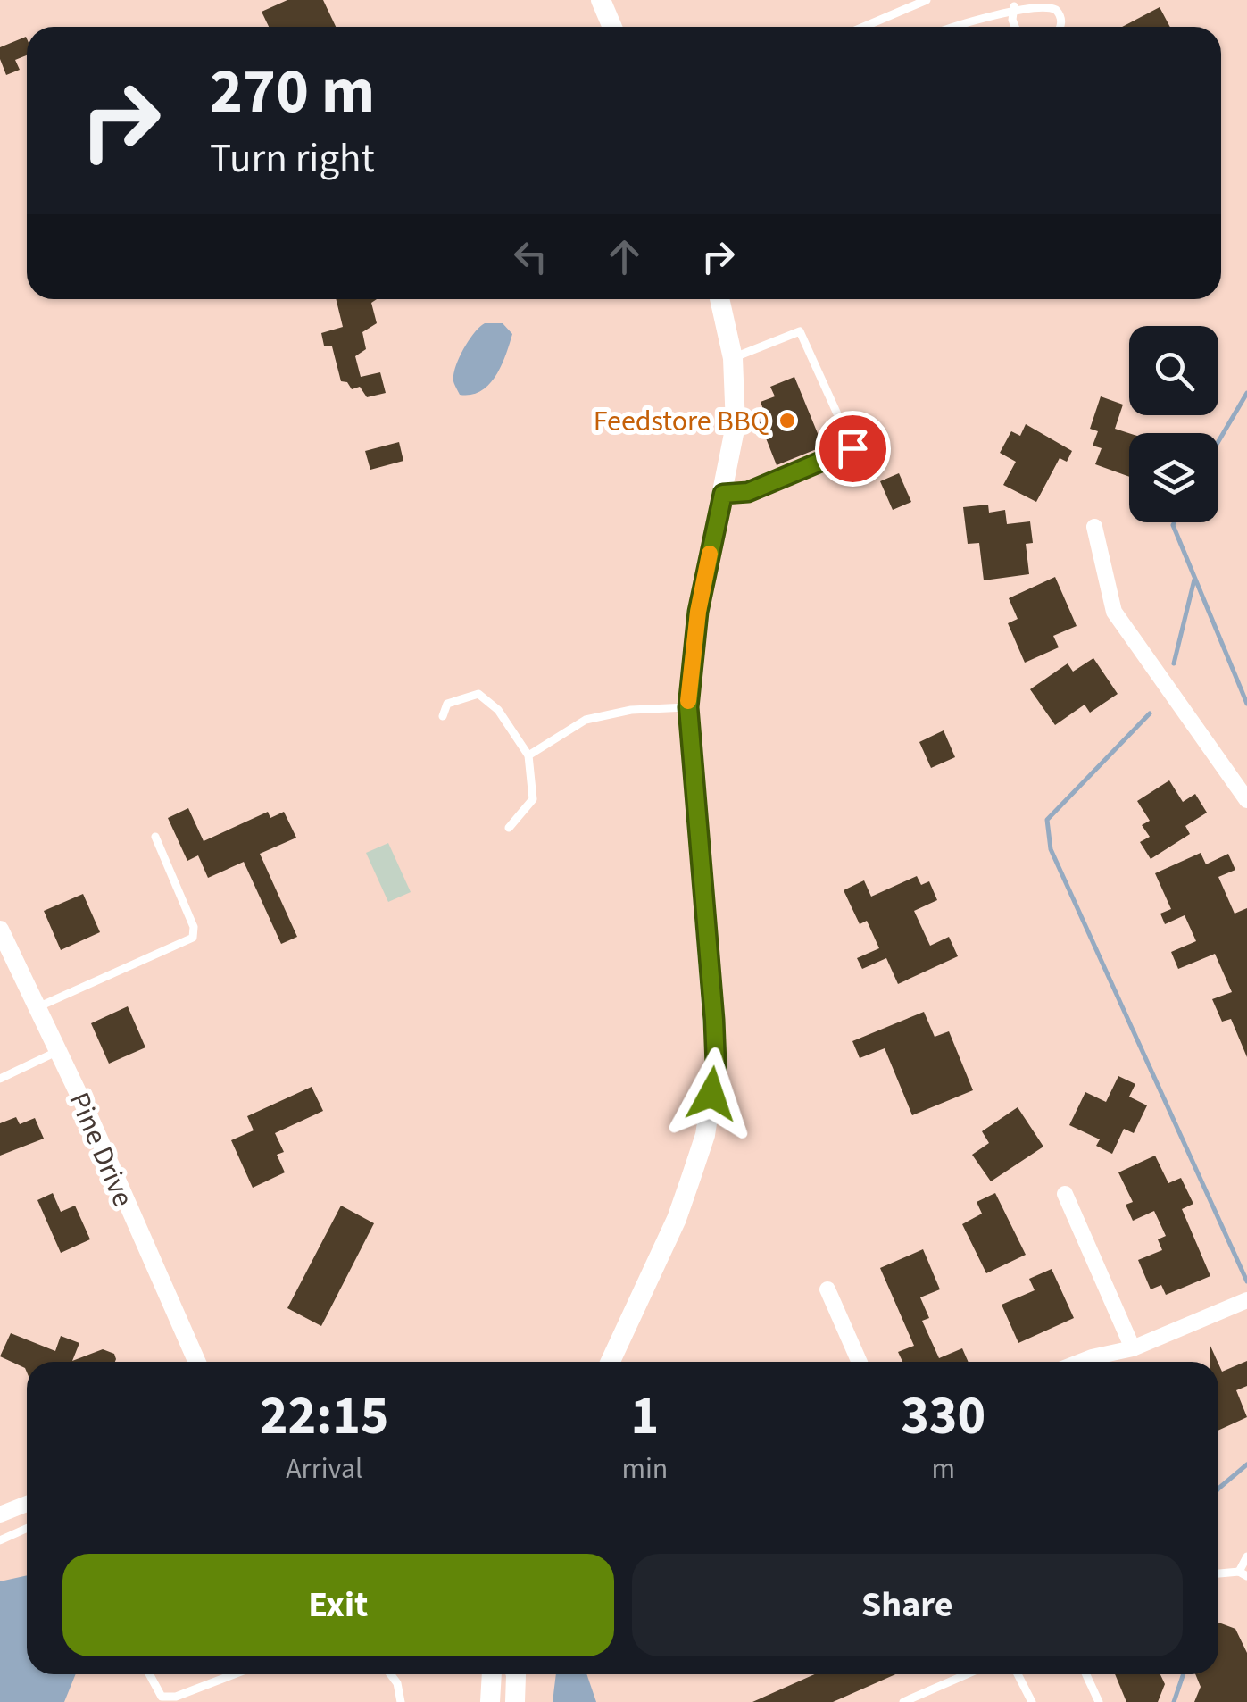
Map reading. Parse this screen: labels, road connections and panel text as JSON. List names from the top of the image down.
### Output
{
  "streets": {
    "street": ["Pine Drive"]
  },
  "places": ["Feedstore BBQ"],
  "page": {
    "turn": ["270 m", "Turn right"],
    "eta": [
      "22:15",
      "Arrival",
      "1",
      "min",
      "330",
      "m"
    ],
    "buttons": ["Exit", "Share"]
  }
}
